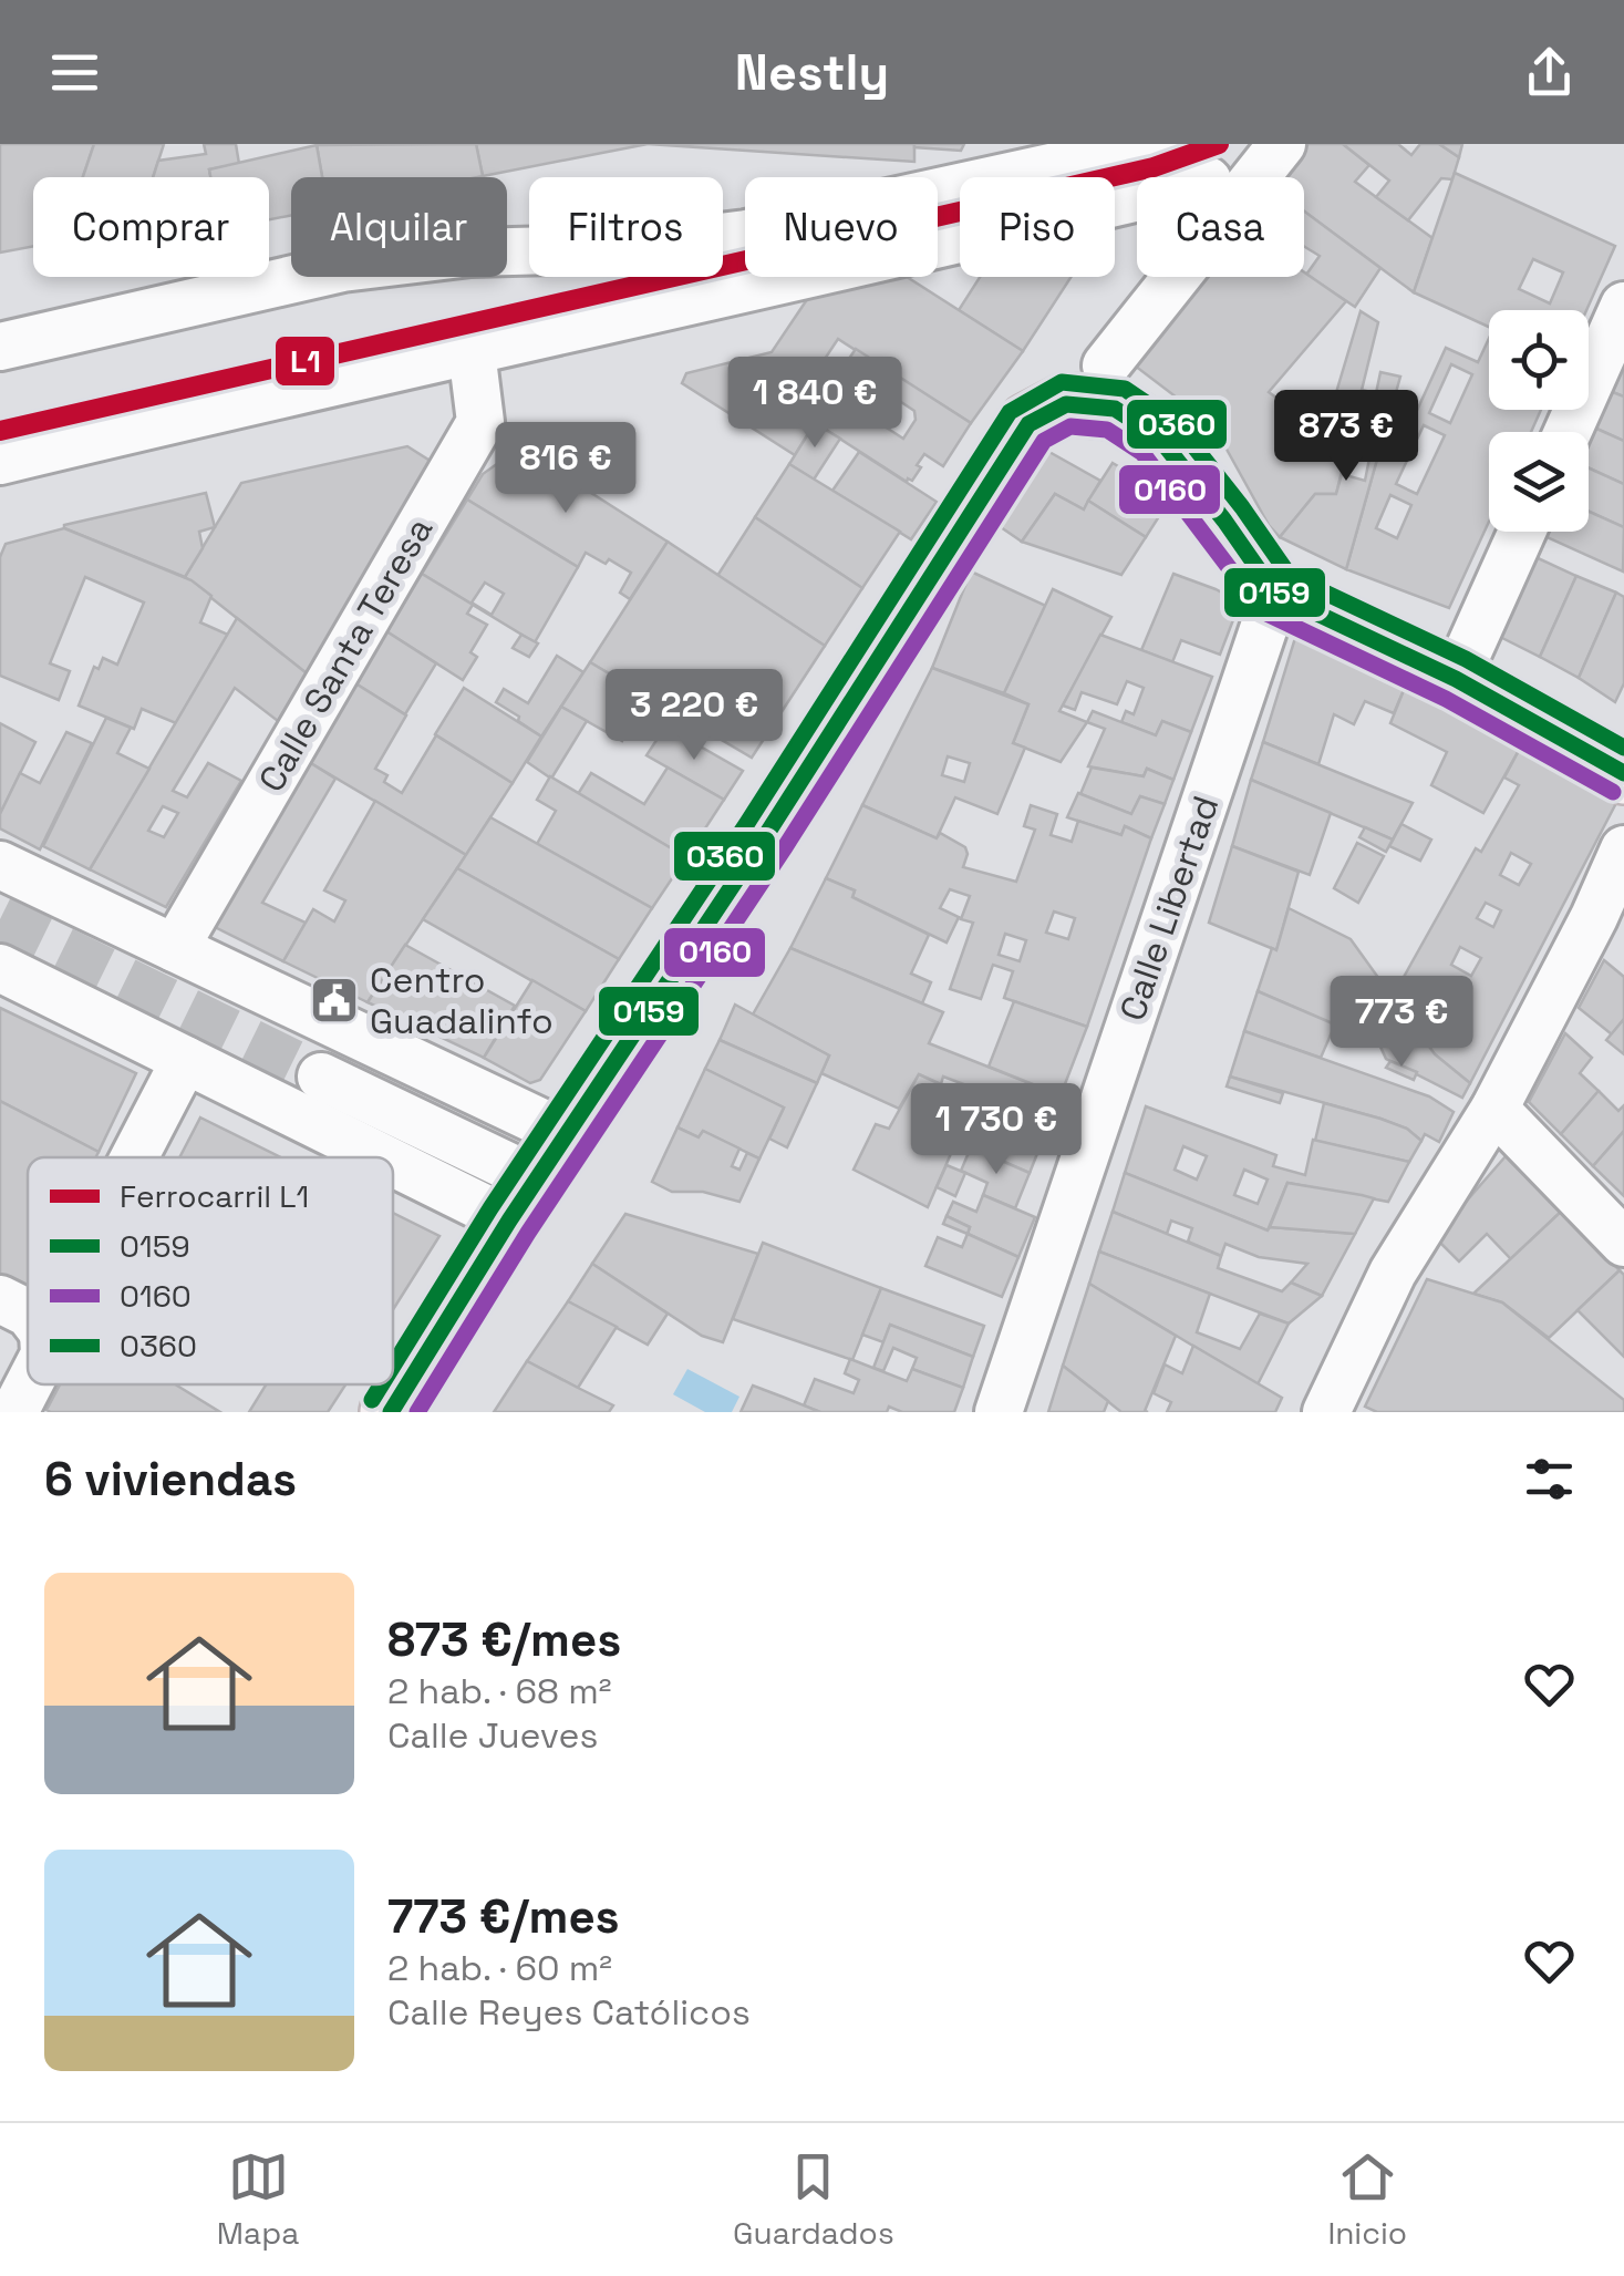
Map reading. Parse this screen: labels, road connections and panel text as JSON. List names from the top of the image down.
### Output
{
  "streets": {
    "street": ["Calle Santa Teresa", "Calle Libertad"]
  },
  "places": {
    "public building": ["Centro Guadalinfo"]
  },
  "lines": [
    "rail line L1",
    "transit line 0360",
    "transit line 0159",
    "transit line 0160"
  ],
  "legend": [
    "Ferrocarril L1",
    "0159",
    "0160",
    "0360"
  ],
  "page": {
    "header": "Nestly",
    "chip": [
      "Comprar",
      "Alquilar",
      "Filtros",
      "Nuevo",
      "Piso",
      "Casa"
    ],
    "price": [
      "1 840 €",
      "873 €",
      "816 €",
      "3 220 €",
      "773 €",
      "1 730 €"
    ],
    "heading": "6 viviendas",
    "list": [
      {
        "name": "873 €/mes",
        "note": "2 hab. · 68 m² · Calle Jueves"
      },
      {
        "name": "773 €/mes",
        "note": "2 hab. · 60 m² · Calle Reyes Católicos"
      }
    ],
    "tabs": ["Mapa", "Guardados", "Inicio"]
  }
}
